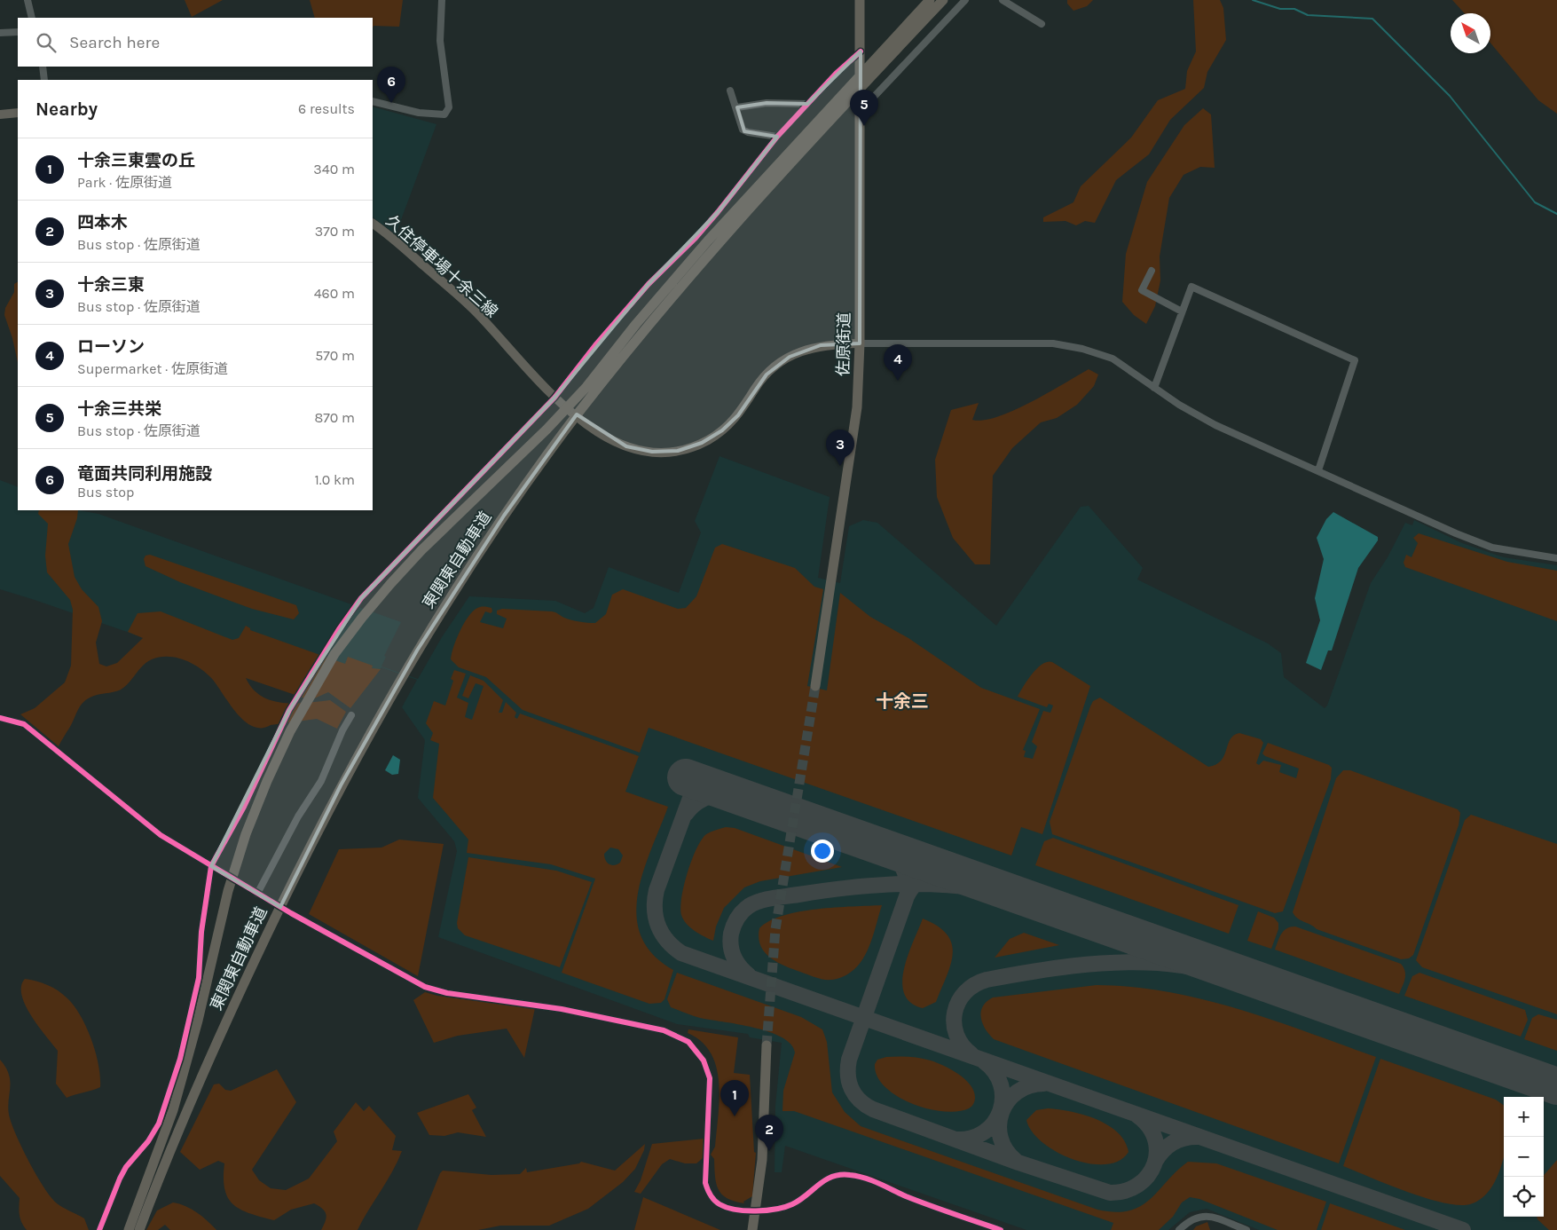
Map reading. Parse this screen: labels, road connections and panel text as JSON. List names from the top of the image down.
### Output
{
  "streets": {
    "highway": ["佐原街道", "東関東自動車道"],
    "main road": ["久住停車場十余三線"]
  },
  "crossings": [
    ["久住停車場十余三線", "佐原街道"]
  ],
  "districts": ["十余三"],
  "north": "top left",
  "page": {
    "search": "Search here",
    "pins": [
      "6",
      "5",
      "4",
      "3",
      "1",
      "2"
    ],
    "heading": ["Nearby", "6 results"],
    "list": [
      {
        "mark": "1",
        "name": "十余三東雲の丘",
        "note": "Park · 佐原街道",
        "value": "340 m"
      },
      {
        "mark": "2",
        "name": "四本木",
        "note": "Bus stop · 佐原街道",
        "value": "370 m"
      },
      {
        "mark": "3",
        "name": "十余三東",
        "note": "Bus stop · 佐原街道",
        "value": "460 m"
      },
      {
        "mark": "4",
        "name": "ローソン",
        "note": "Supermarket · 佐原街道",
        "value": "570 m"
      },
      {
        "mark": "5",
        "name": "十余三共栄",
        "note": "Bus stop · 佐原街道",
        "value": "870 m"
      },
      {
        "mark": "6",
        "name": "竜面共同利用施設",
        "note": "Bus stop",
        "value": "1.0 km"
      }
    ],
    "map_buttons": ["+", "−"]
  }
}
